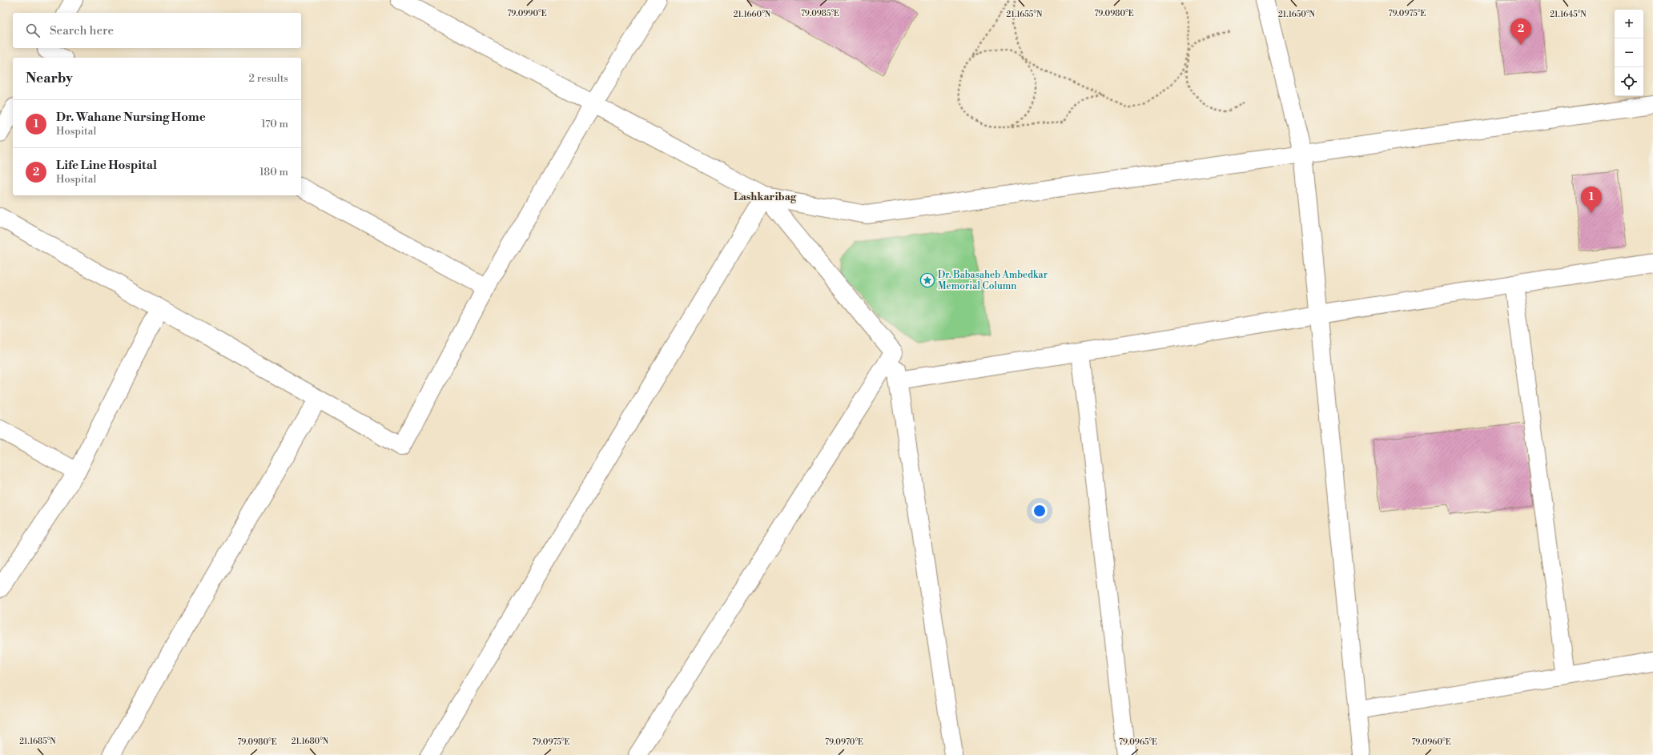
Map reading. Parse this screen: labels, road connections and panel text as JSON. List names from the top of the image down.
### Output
{
  "districts": ["Lashkaribag"],
  "places": {
    "place": ["Dr. Babasaheb Ambedkar Memorial Column"]
  },
  "page": {
    "map_buttons": ["+", "−"],
    "search": "Search here",
    "pins": ["2", "1"],
    "heading": ["Nearby", "2 results"],
    "list": [
      {
        "mark": "1",
        "name": "Dr. Wahane Nursing Home",
        "note": "Hospital",
        "value": "170 m"
      },
      {
        "mark": "2",
        "name": "Life Line Hospital",
        "note": "Hospital",
        "value": "180 m"
      }
    ]
  },
  "coordinates": [
    "79.0990°E",
    "79.0985°E",
    "79.0980°E",
    "79.0975°E",
    "21.1645°N",
    "21.1660°N",
    "21.1655°N",
    "21.1650°N",
    "21.1685°N",
    "21.1680°N",
    "79.0970°E",
    "79.0965°E",
    "79.0960°E"
  ]
}
